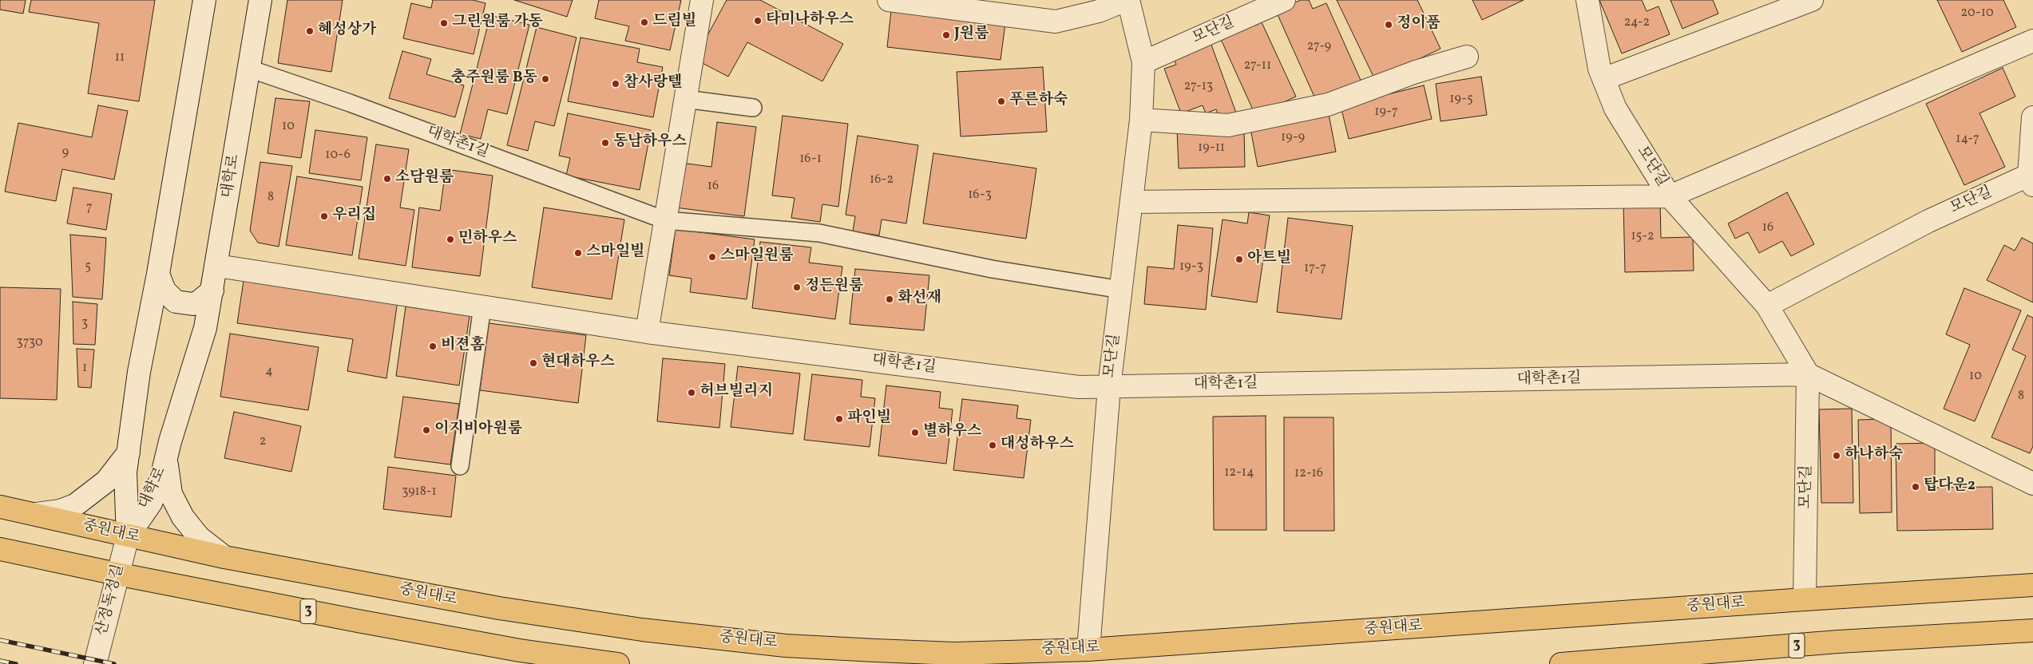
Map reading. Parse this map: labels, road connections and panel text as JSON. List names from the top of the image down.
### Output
{
  "streets": {
    "main road": ["중원대로", "3"],
    "street": [
      "모단길",
      "대학촌1길",
      "대학로",
      "산정독정길"
    ]
  },
  "crossings": [
    ["모단길", "대학촌1길"],
    ["모단길", "중원대로"],
    ["대학촌1길", "대학로"],
    ["대학로", "중원대로"],
    ["대학로", "산정독정길"],
    ["중원대로", "산정독정길"],
    ["산정독정길", "3"]
  ],
  "places": [
    "타미나하우스",
    "드림빌",
    "그린원룸 가동",
    "정이품",
    "혜성상가",
    "J원룸",
    "충주원룸 B동",
    "참사랑텔",
    "푸른하숙",
    "동남하우스",
    "소담원룸",
    "우리집",
    "민하우스",
    "스마일빌",
    "스마일원룸",
    "아트빌",
    "정든원룸",
    "화선재",
    "비젼홈",
    "현대하우스",
    "허브빌리지",
    "파인빌",
    "이지비아원룸",
    "별하우스",
    "대성하우스",
    "하나하숙",
    "탑다운2"
  ],
  "house_numbers": [
    "20-10",
    "24-2",
    "27-9",
    "11",
    "27-11",
    "27-13",
    "19-5",
    "19-7",
    "10",
    "19-9",
    "14-7",
    "19-11",
    "9",
    "10-6",
    "16-1",
    "16-2",
    "16",
    "16-3",
    "8",
    "7",
    "16",
    "15-2",
    "5",
    "19-3",
    "17-7",
    "3",
    "3730",
    "1",
    "4",
    "10",
    "8",
    "2",
    "12-14",
    "12-16",
    "3918-1"
  ]
}
